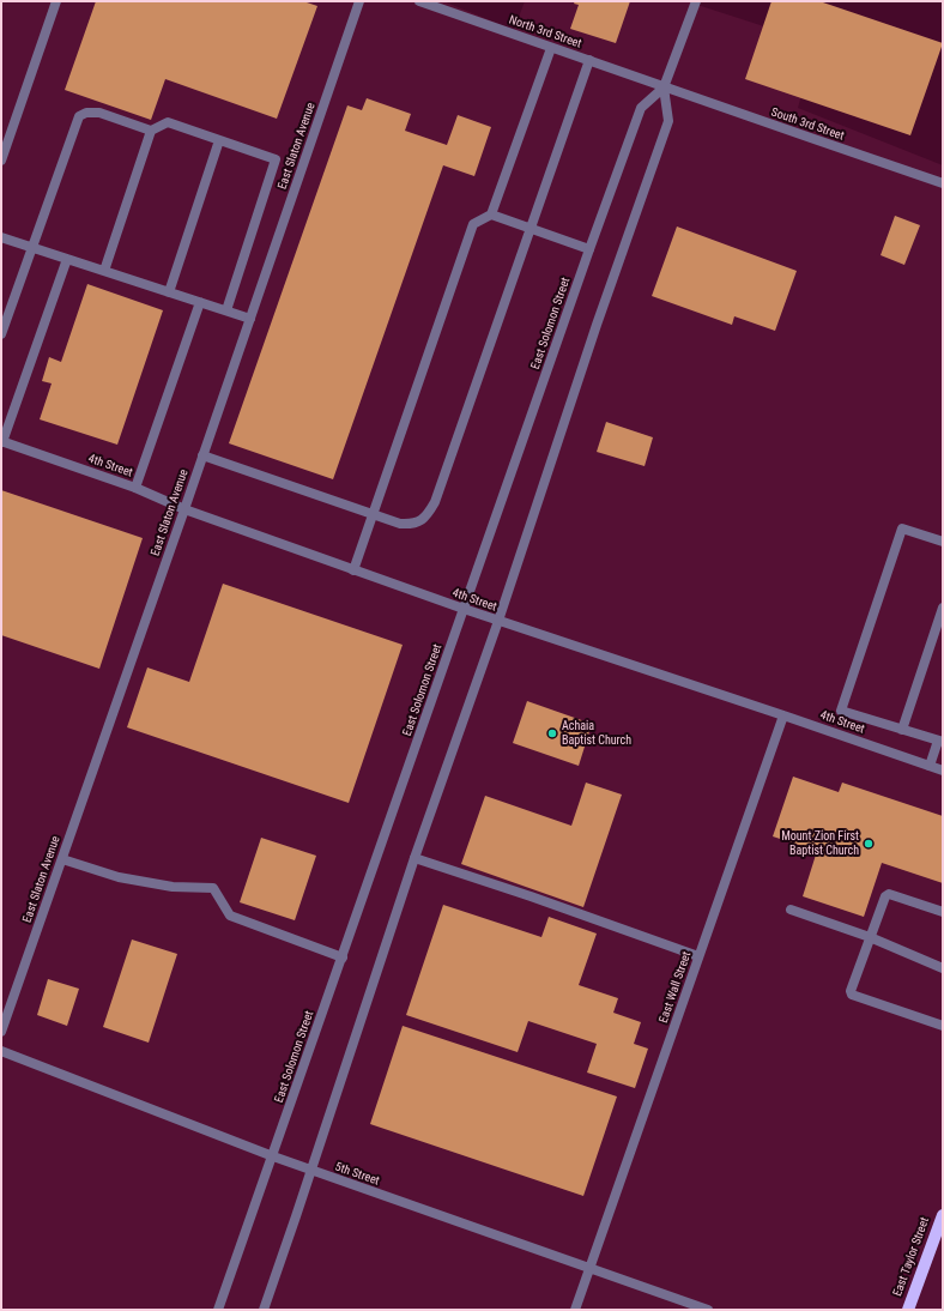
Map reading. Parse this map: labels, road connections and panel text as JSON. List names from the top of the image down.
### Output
{
  "streets": {
    "main road": ["East Taylor Street"],
    "street": [
      "North 3rd Street",
      "South 3rd Street",
      "East Slaton Avenue",
      "East Solomon Street",
      "4th Street",
      "East Wall Street",
      "5th Street"
    ]
  },
  "crossings": [
    ["North 3rd Street", "South 3rd Street"],
    ["North 3rd Street", "East Solomon Street"],
    ["South 3rd Street", "East Solomon Street"],
    ["East Slaton Avenue", "4th Street"],
    ["East Solomon Street", "4th Street"],
    ["East Solomon Street", "5th Street"],
    ["4th Street", "East Wall Street"],
    ["East Wall Street", "5th Street"]
  ],
  "places": ["Achaia Baptist Church", "Mount Zion First Baptist Church"]
}
